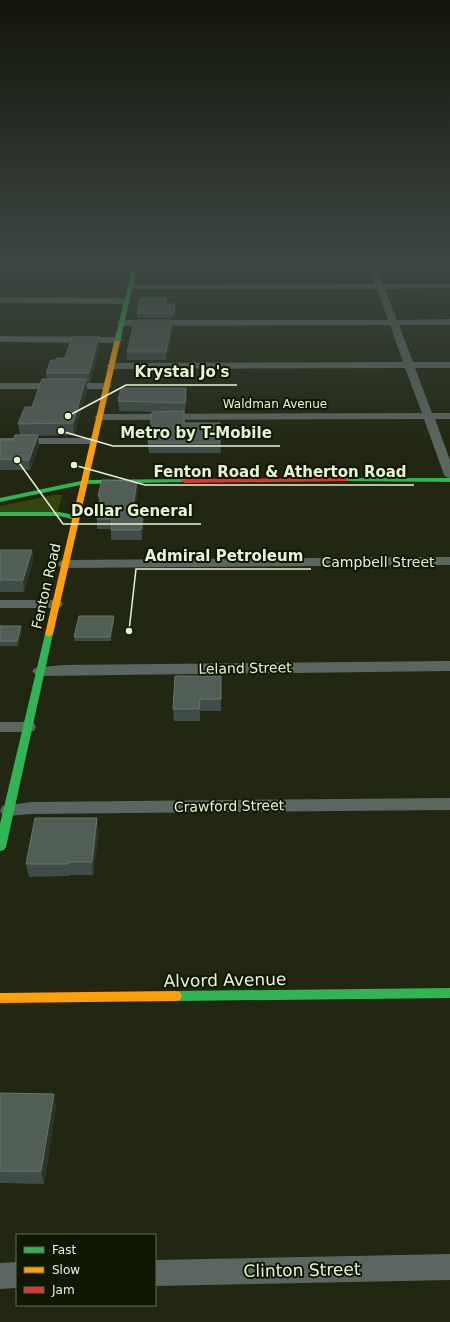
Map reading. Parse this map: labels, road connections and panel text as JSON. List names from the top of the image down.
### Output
{
  "streets": {
    "street": [
      "Waldman Avenue",
      "Campbell Street",
      "Fenton Road",
      "Leland Street",
      "Crawford Street",
      "Alvord Avenue",
      "Clinton Street"
    ]
  },
  "crossings": [
    ["Waldman Avenue", "Fenton Road"],
    ["Campbell Street", "Fenton Road"],
    ["Fenton Road", "Leland Street"],
    ["Fenton Road", "Crawford Street"]
  ],
  "places": [
    "Krystal Jo's",
    "Metro by T-Mobile",
    "Dollar General",
    "Fenton Road & Atherton Road",
    "Admiral Petroleum"
  ],
  "legend": ["Fast", "Slow", "Jam"]
}
